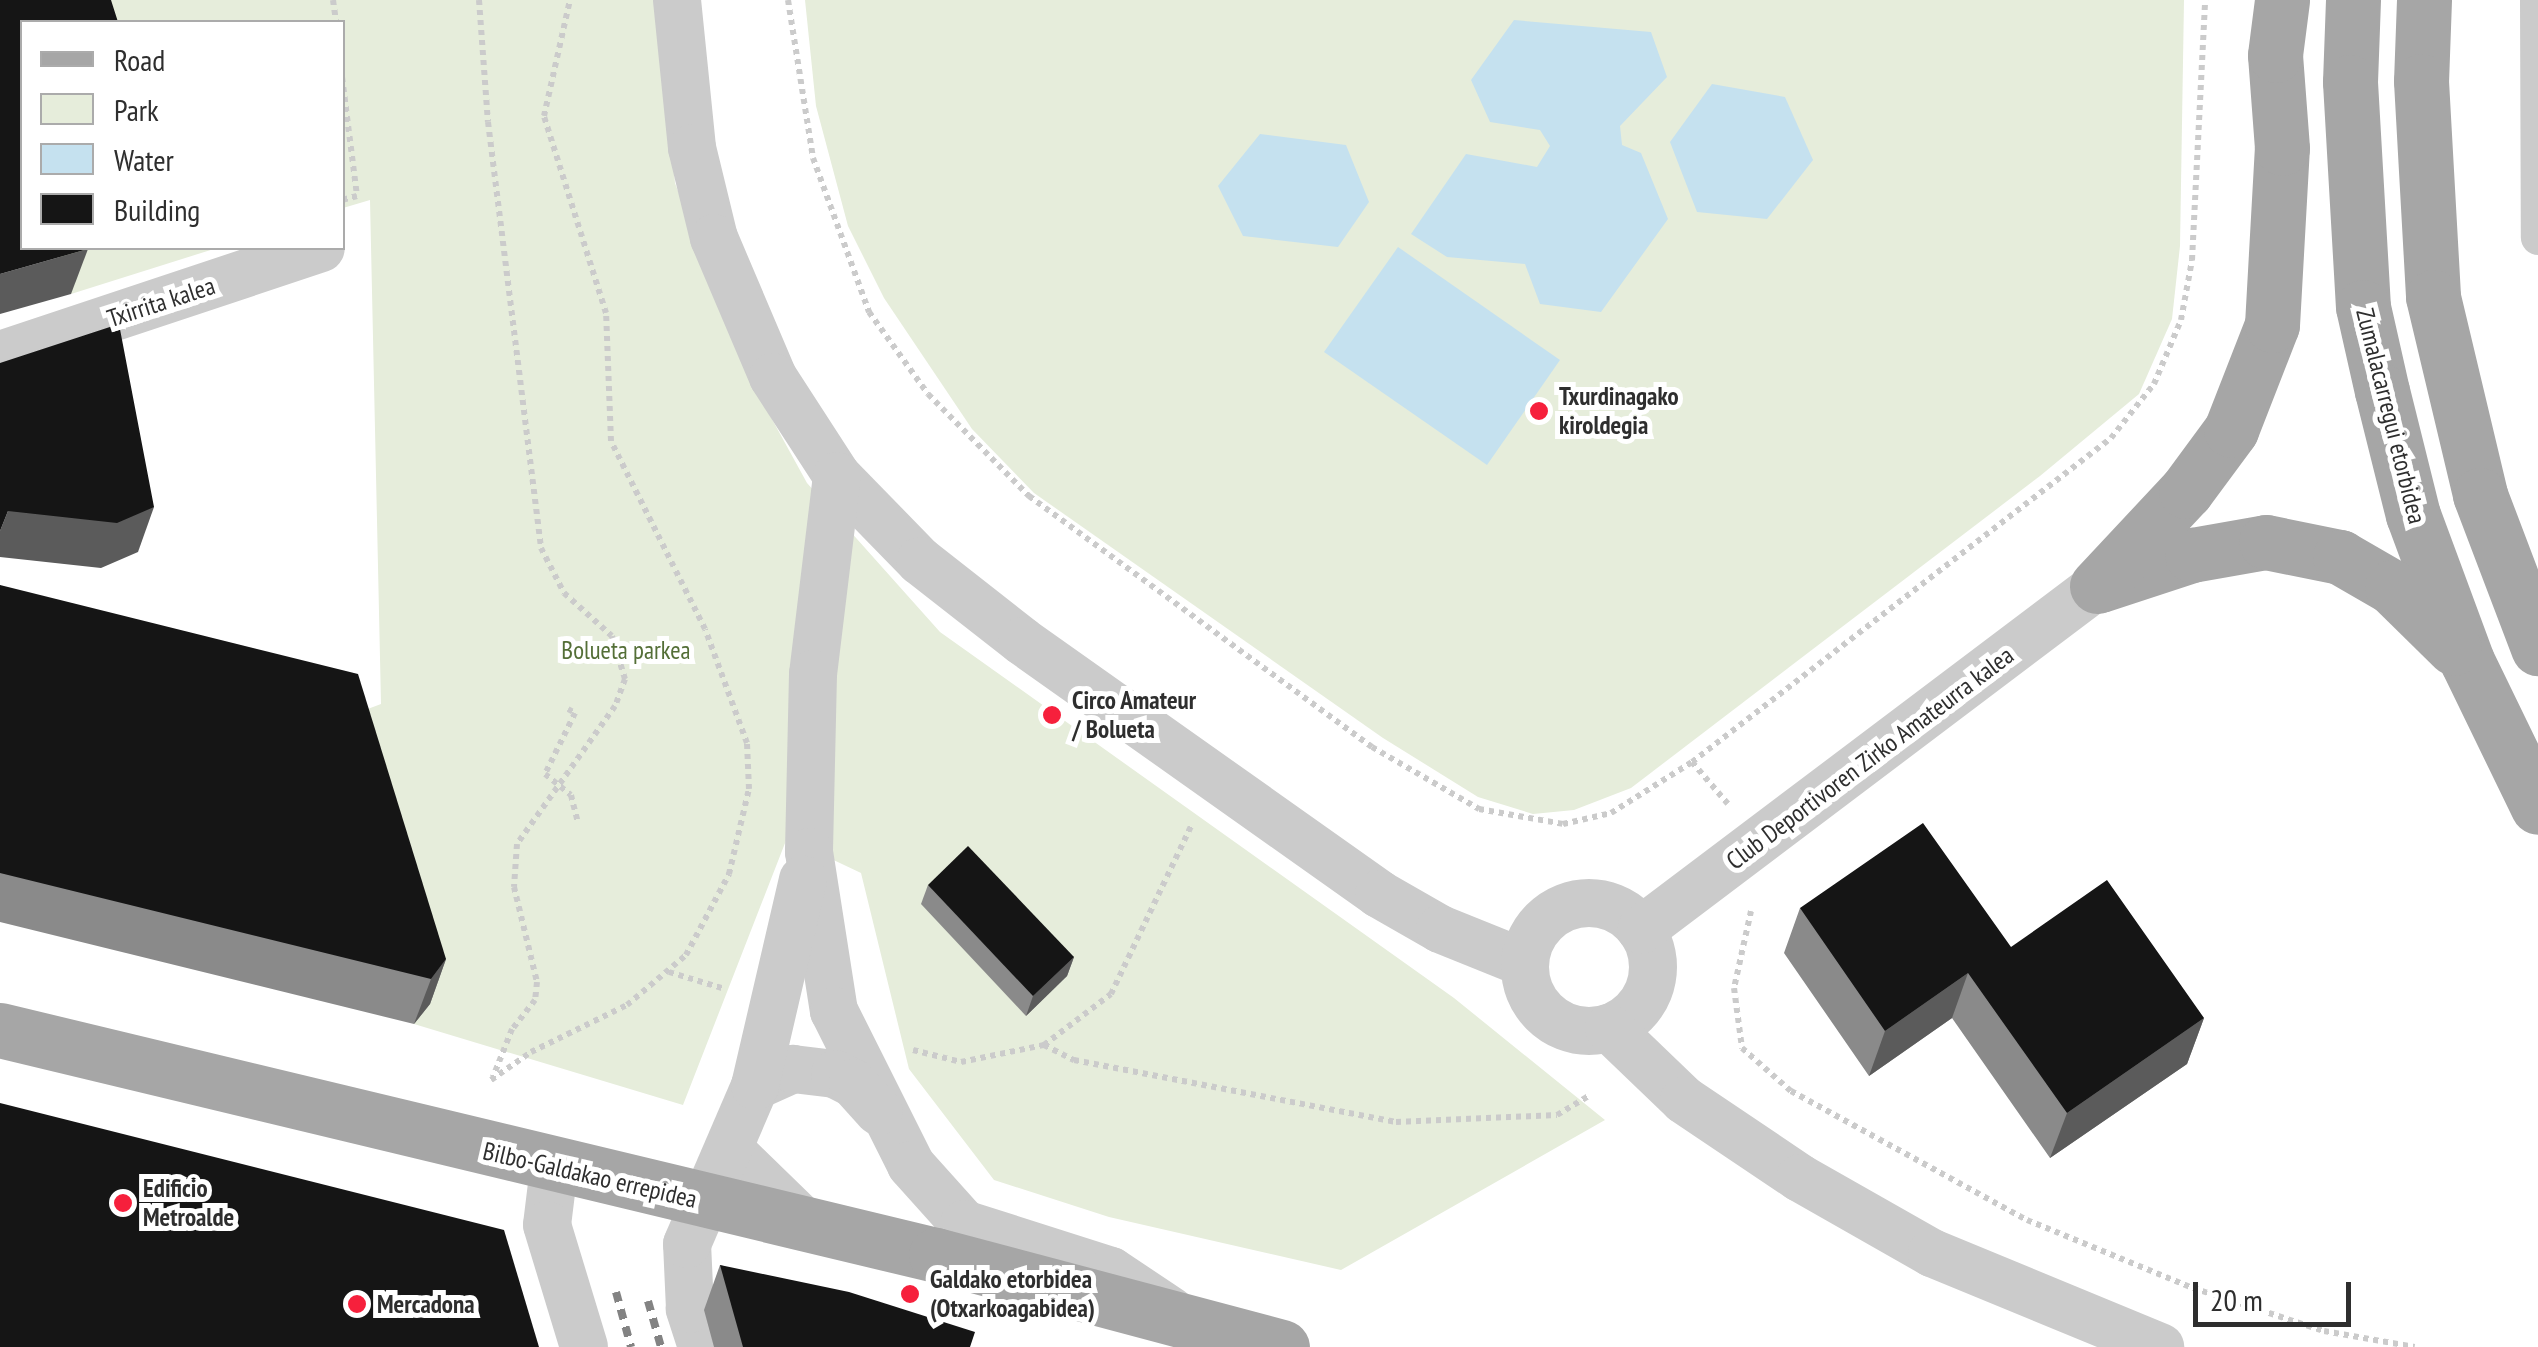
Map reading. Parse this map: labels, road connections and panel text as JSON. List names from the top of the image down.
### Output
{
  "streets": {
    "main road": ["Zumalacarregui etorbidea", "Bilbo-Galdakao errepidea"],
    "street": ["Txirrita kalea", "Club Deportivoren Zirko Amateurra kalea"]
  },
  "parks": ["Bolueta parkea"],
  "places": [
    "Txurdinagako kiroldegia",
    "Circo Amateur / Bolueta",
    "Edificio Metroalde",
    "Galdako etorbidea (Otxarkoagabidea)",
    "Mercadona"
  ],
  "legend": [
    "Road",
    "Park",
    "Water",
    "Building"
  ],
  "scale_bar": "20 m"
}
